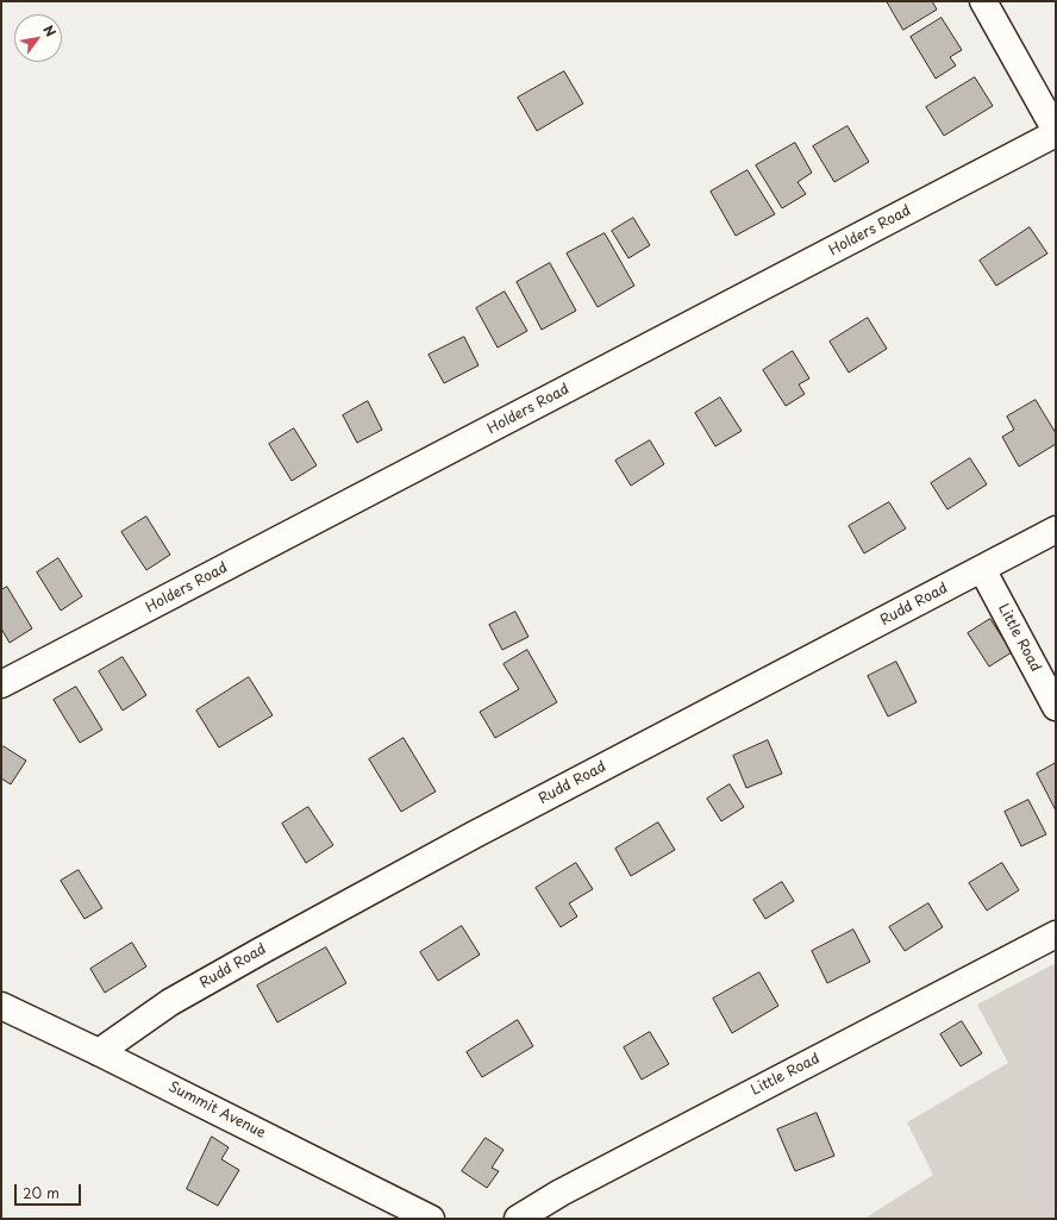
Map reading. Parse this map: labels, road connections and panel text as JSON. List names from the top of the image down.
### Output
{
  "streets": {
    "street": [
      "Holders Road",
      "Rudd Road",
      "Little Road",
      "Summit Avenue"
    ]
  },
  "crossings": [
    ["Rudd Road", "Little Road"],
    ["Rudd Road", "Summit Avenue"]
  ],
  "scale_bar": "20 m",
  "north": "top right"
}
